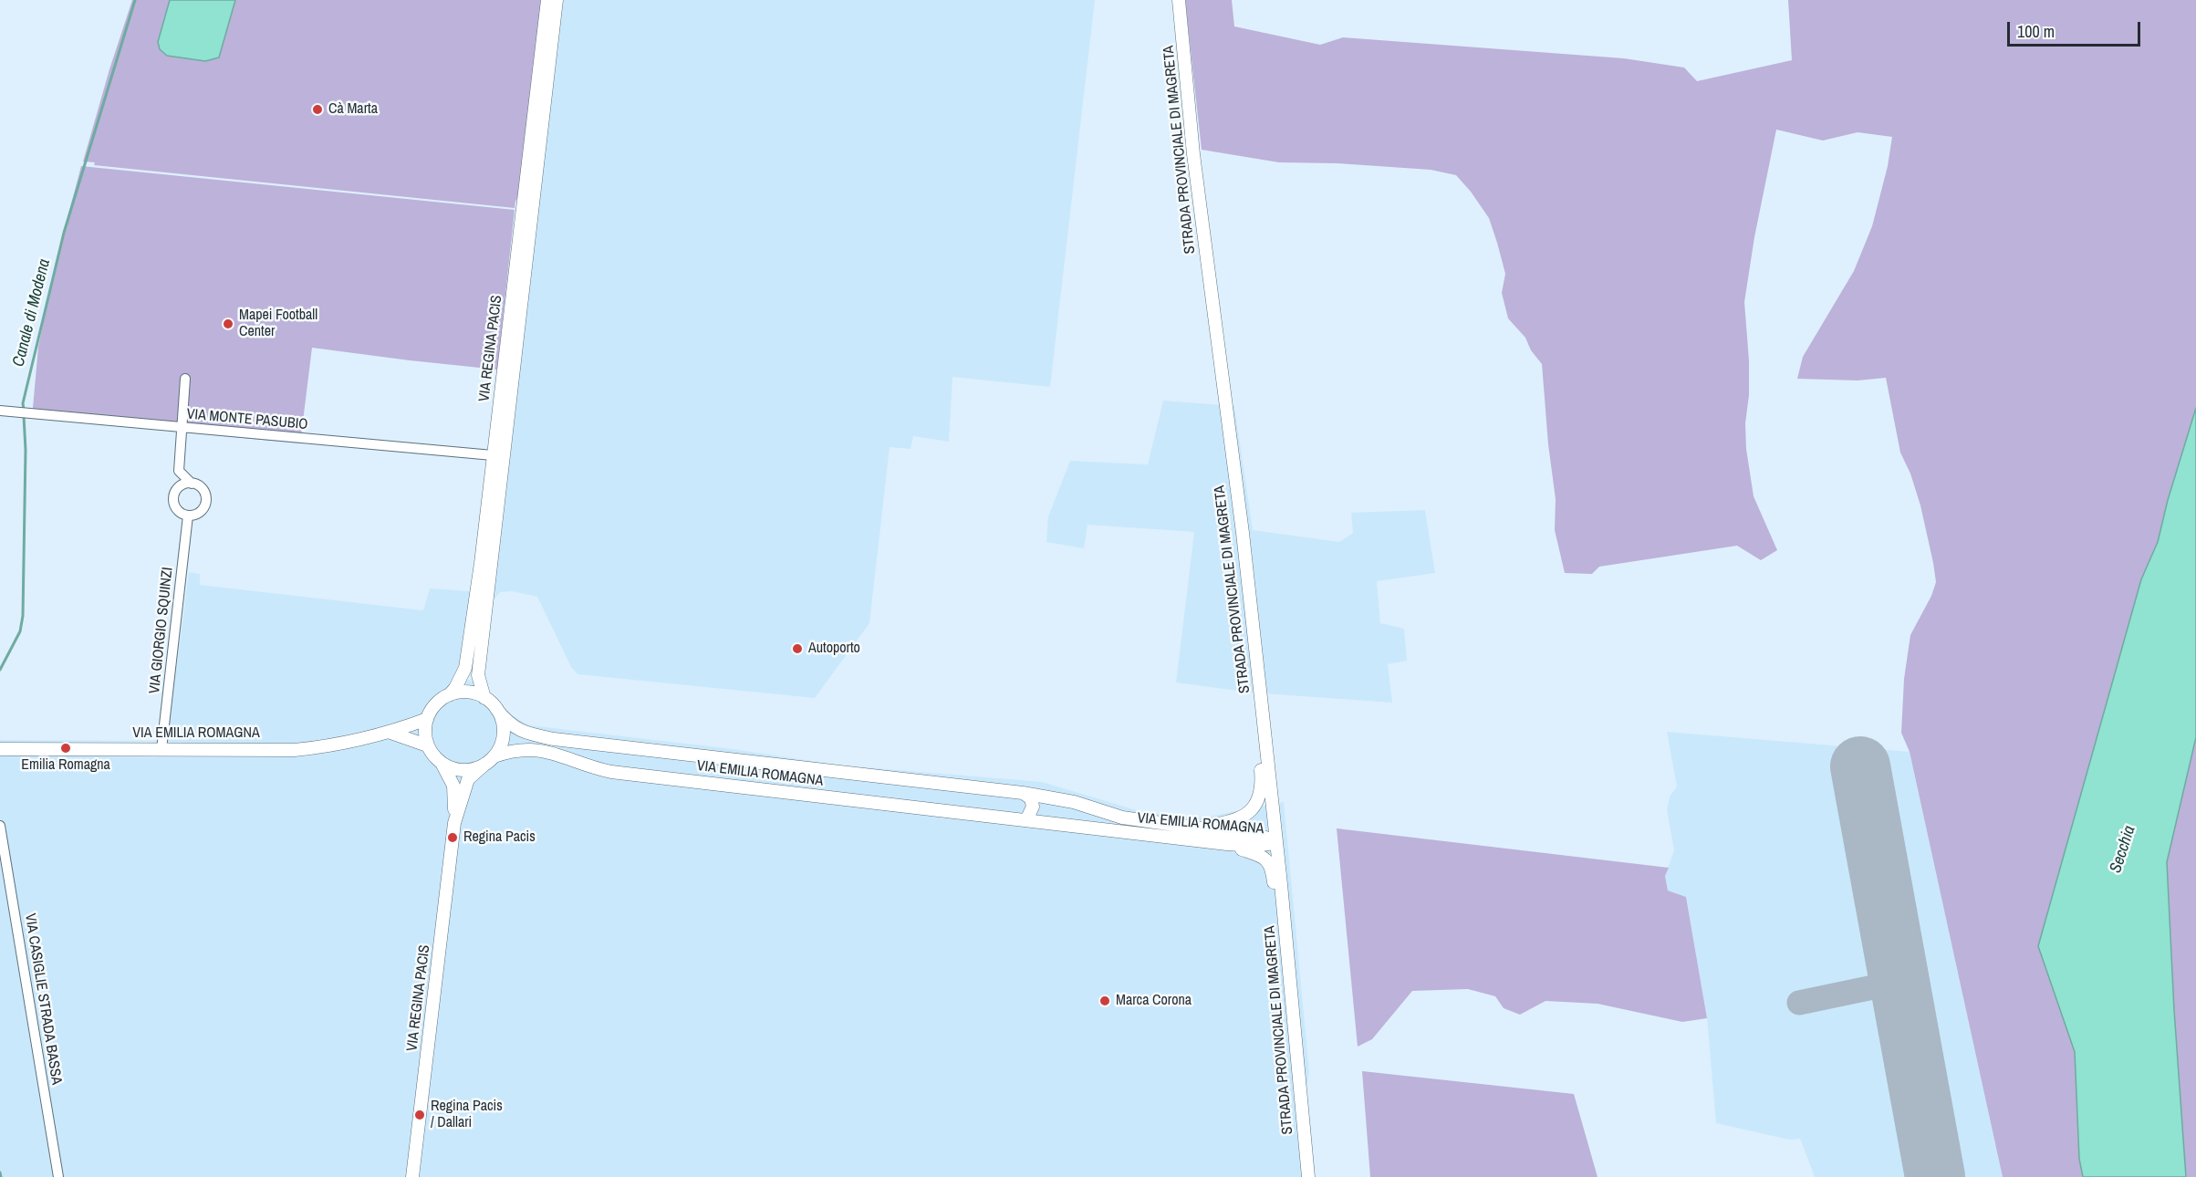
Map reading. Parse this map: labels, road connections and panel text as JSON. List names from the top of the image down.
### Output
{
  "streets": {
    "street": [
      "STRADA PROVINCIALE DI MAGRETA",
      "VIA REGINA PACIS",
      "VIA MONTE PASUBIO",
      "VIA GIORGIO SQUINZI",
      "VIA EMILIA ROMAGNA",
      "VIA CASIGLIE STRADA BASSA"
    ]
  },
  "crossings": [
    ["STRADA PROVINCIALE DI MAGRETA", "VIA EMILIA ROMAGNA"],
    ["VIA REGINA PACIS", "VIA MONTE PASUBIO"],
    ["VIA REGINA PACIS", "VIA EMILIA ROMAGNA"],
    ["VIA GIORGIO SQUINZI", "VIA EMILIA ROMAGNA"]
  ],
  "water": ["Canale di Modena", "Secchia"],
  "places": [
    "Cà Marta",
    "Mapei Football Center",
    "Autoporto",
    "Emilia Romagna",
    "Regina Pacis",
    "Marca Corona",
    "Regina Pacis / Dallari"
  ],
  "scale_bar": "100 m"
}
